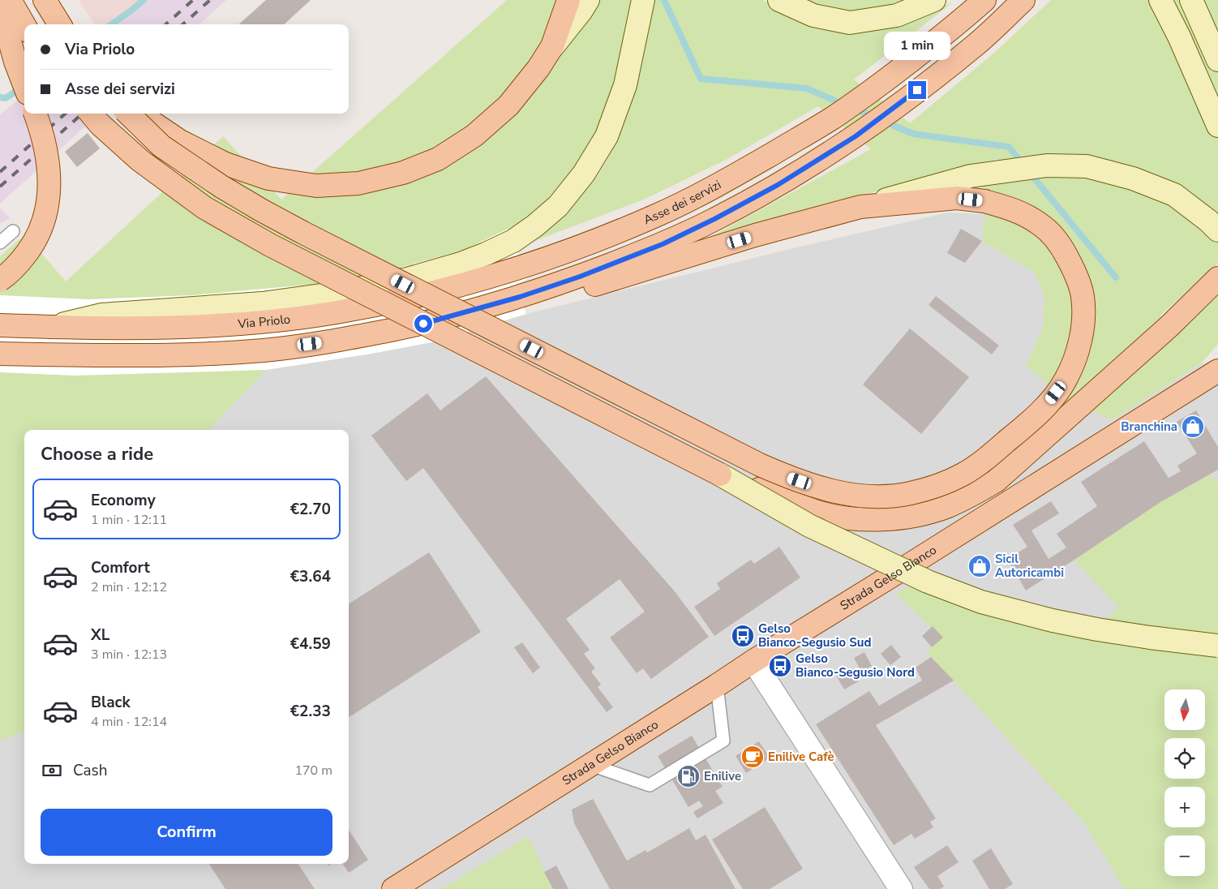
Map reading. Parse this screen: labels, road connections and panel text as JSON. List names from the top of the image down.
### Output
{
  "streets": {
    "main road": ["Asse dei servizi", "Via Priolo", "Strada Gelso Bianco"]
  },
  "crossings": [
    ["Asse dei servizi", "Via Priolo"]
  ],
  "places": {
    "shop": ["Branchina", "Sicil Autoricambi"],
    "bus stop": ["Gelso Bianco-Segusio Sud", "Gelso Bianco-Segusio Nord"],
    "cafe": ["Enilive Cafè"],
    "fuel station": ["Enilive"]
  },
  "north": "bottom",
  "page": {
    "banner": ["Via Priolo", "Asse dei servizi"],
    "bubble": "1 min",
    "heading": "Choose a ride",
    "list": [
      {
        "name": "Economy",
        "note": "1 min · 12:11",
        "value": "€2.70"
      },
      {
        "name": "Comfort",
        "note": "2 min · 12:12",
        "value": "€3.64"
      },
      {
        "name": "XL",
        "note": "3 min · 12:13",
        "value": "€4.59"
      },
      {
        "name": "Black",
        "note": "4 min · 12:14",
        "value": "€2.33"
      }
    ],
    "map_buttons": ["+", "−"],
    "pay": ["Cash", "170 m"],
    "buttons": "Confirm"
  }
}
